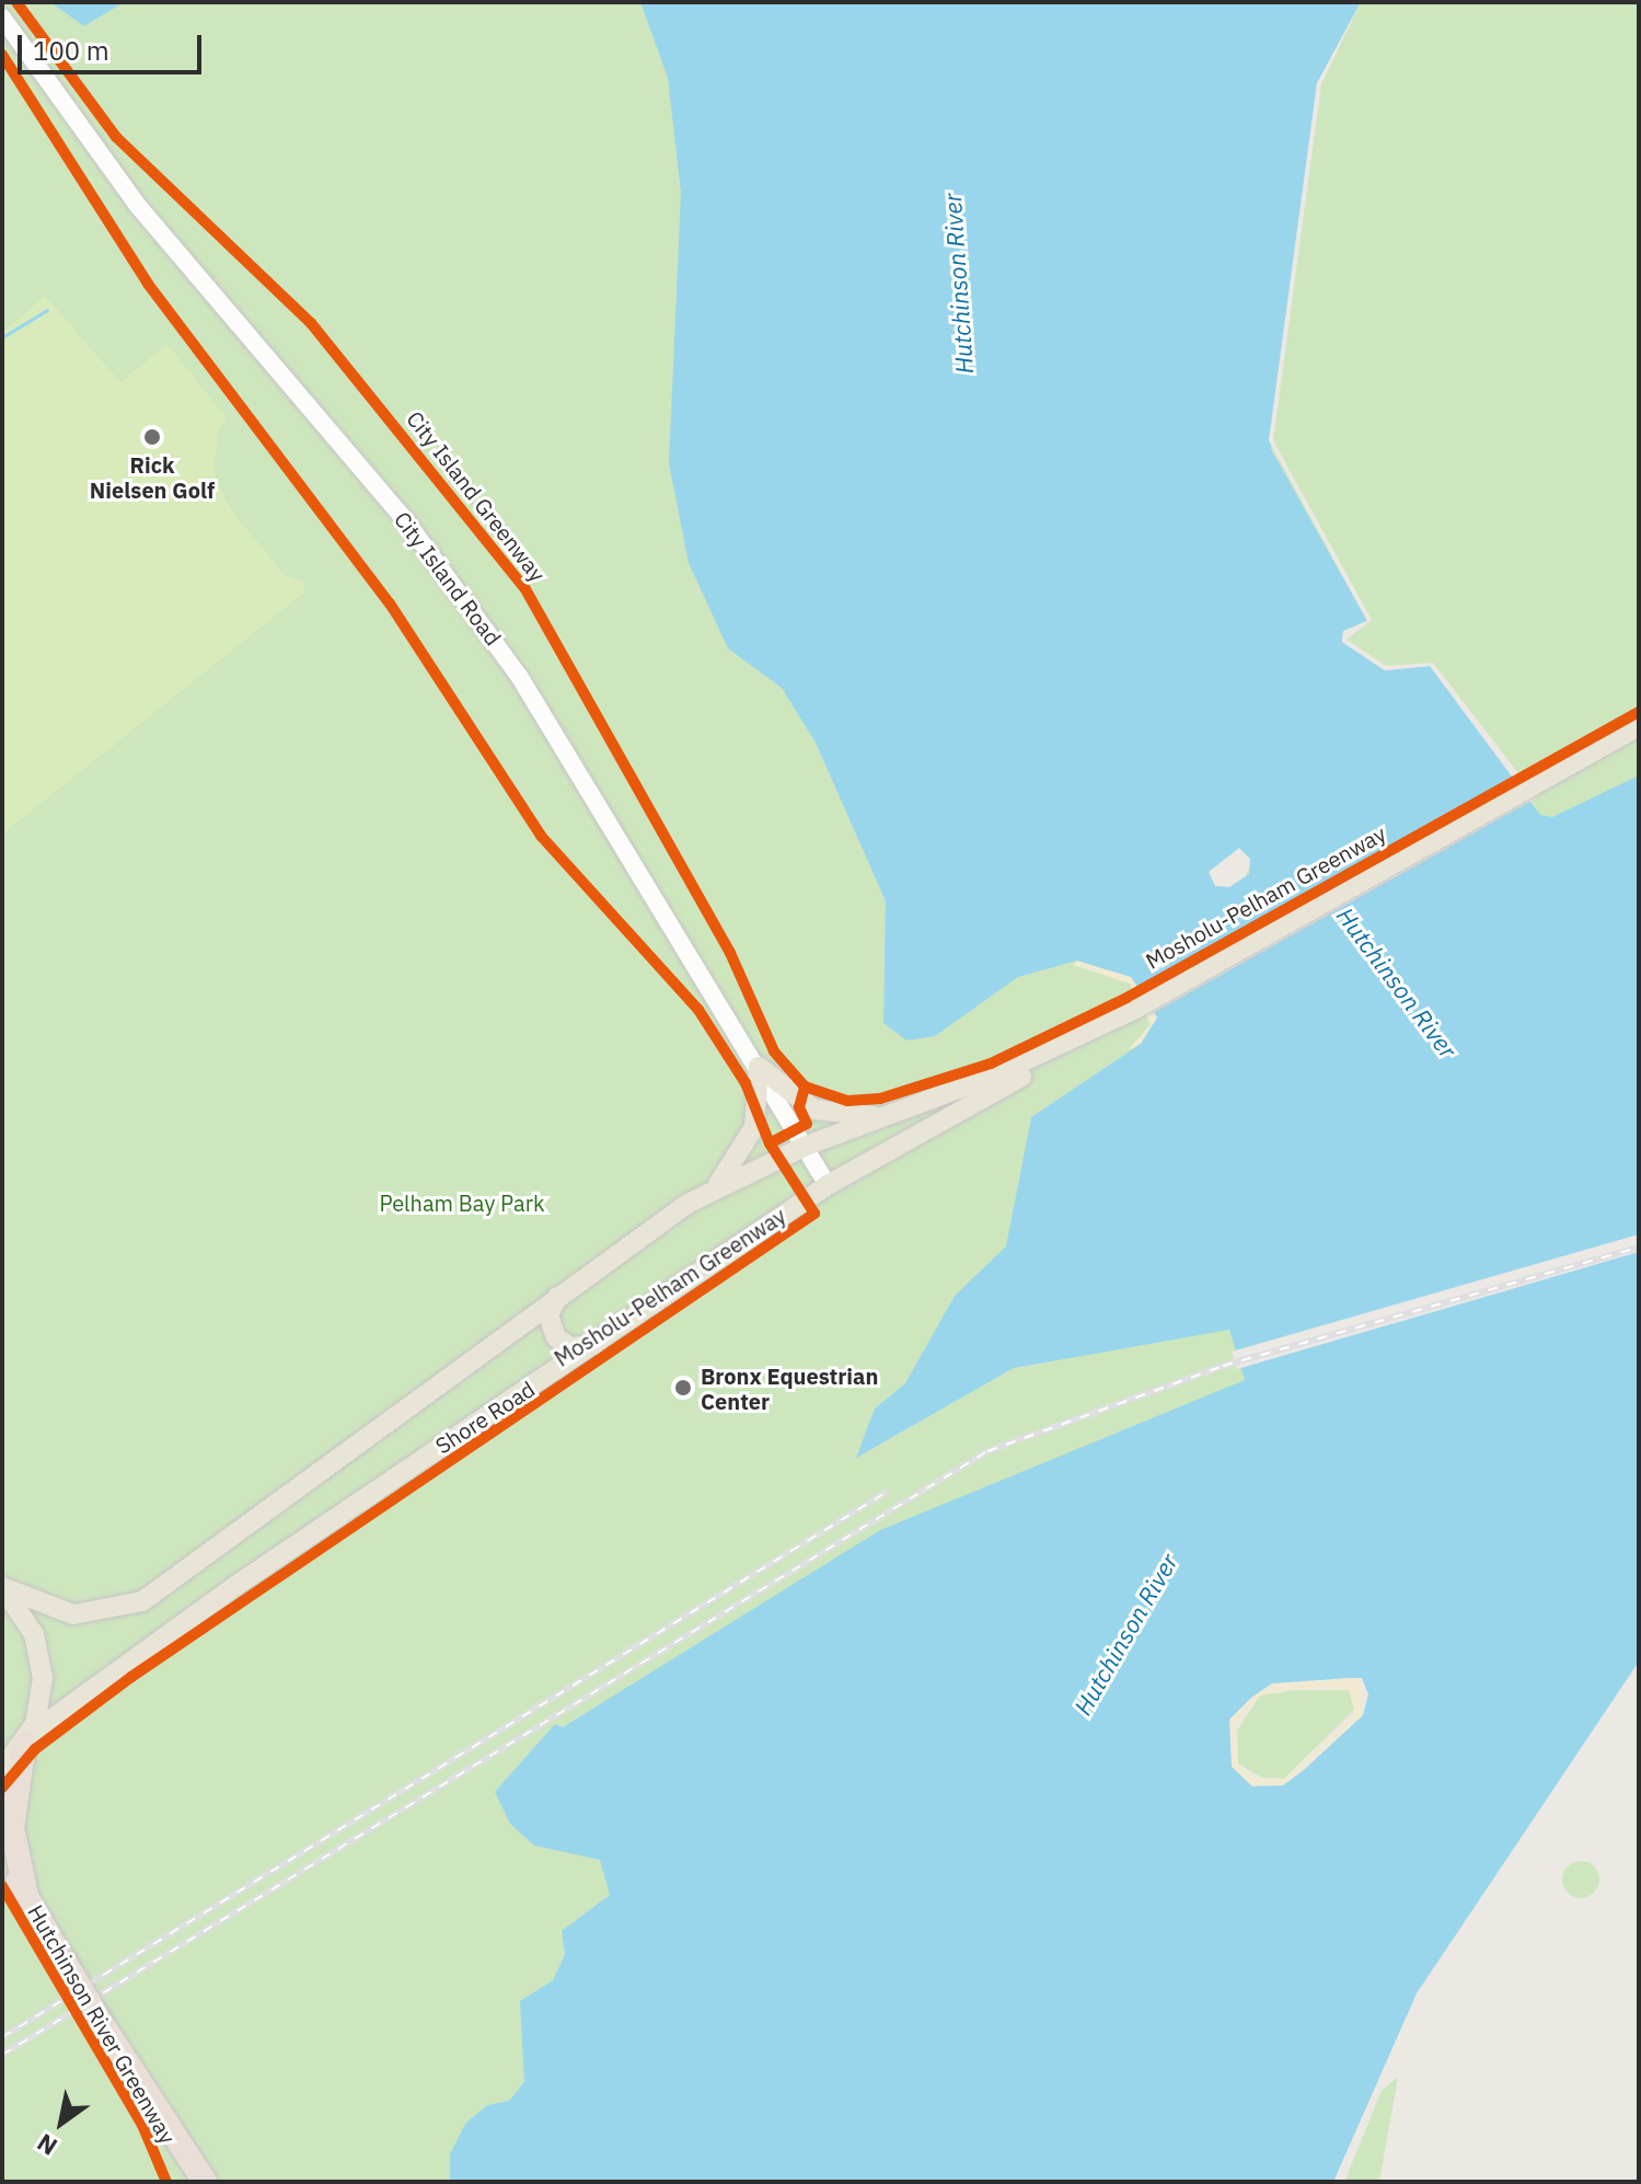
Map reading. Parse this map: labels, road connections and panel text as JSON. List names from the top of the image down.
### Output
{
  "streets": {
    "main road": ["City Island Road", "Shore Road"],
    "cycle path": ["City Island Greenway", "Mosholu-Pelham Greenway", "Hutchinson River Greenway"]
  },
  "crossings": [
    ["City Island Road", "Shore Road"]
  ],
  "water": ["Hutchinson River"],
  "parks": ["Pelham Bay Park"],
  "places": ["Rick Nielsen Golf", "Bronx Equestrian Center"],
  "scale_bar": "100 m",
  "north": "bottom left"
}
